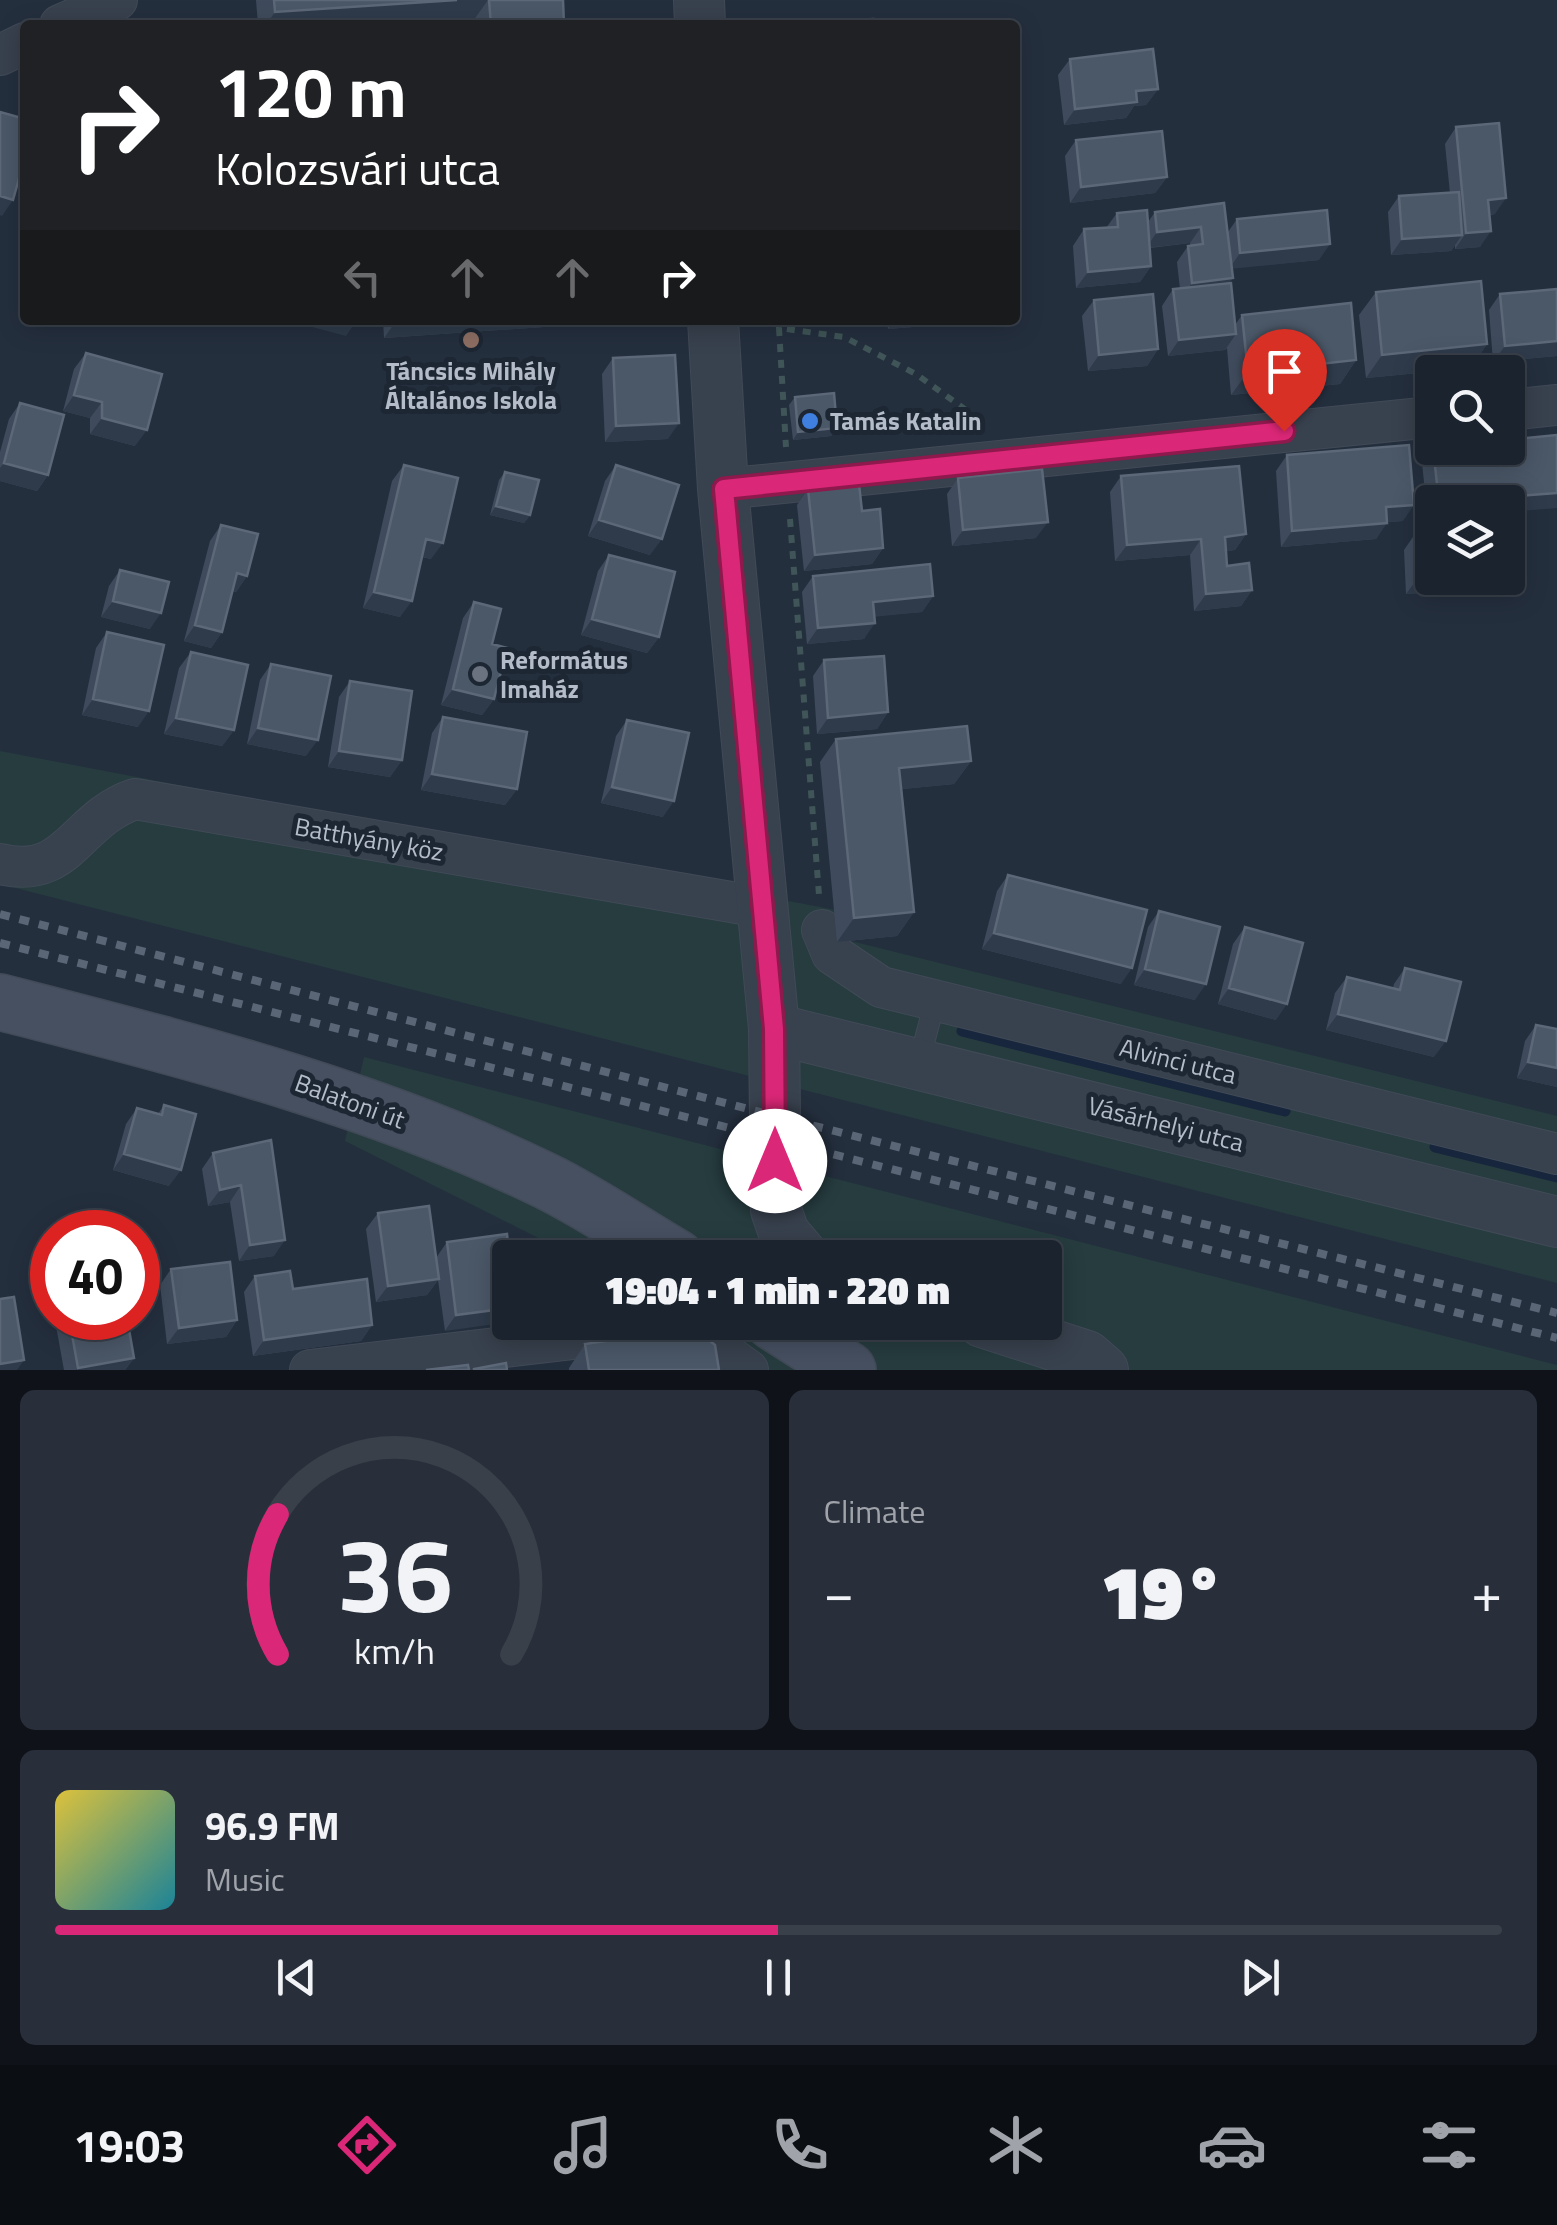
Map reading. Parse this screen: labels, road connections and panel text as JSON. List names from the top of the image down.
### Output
{
  "streets": {
    "main road": ["Balatoni út"],
    "street": ["Batthyány köz", "Alvinci utca", "Vásárhelyi utca"]
  },
  "places": ["Táncsics Mihály Általános Iskola", "Tamás Katalin", "Református Imaház"],
  "page": {
    "turn": ["120 m", "Kolozsvári utca"],
    "limit": "40",
    "trip": "19:04 · 1 min · 220 m",
    "tile": "Climate",
    "heat": ["−", "19°", "+"],
    "song": ["96.9 FM", "Music"],
    "tabs": "19:03",
    "gauge": ["36", "km/h"]
  }
}
